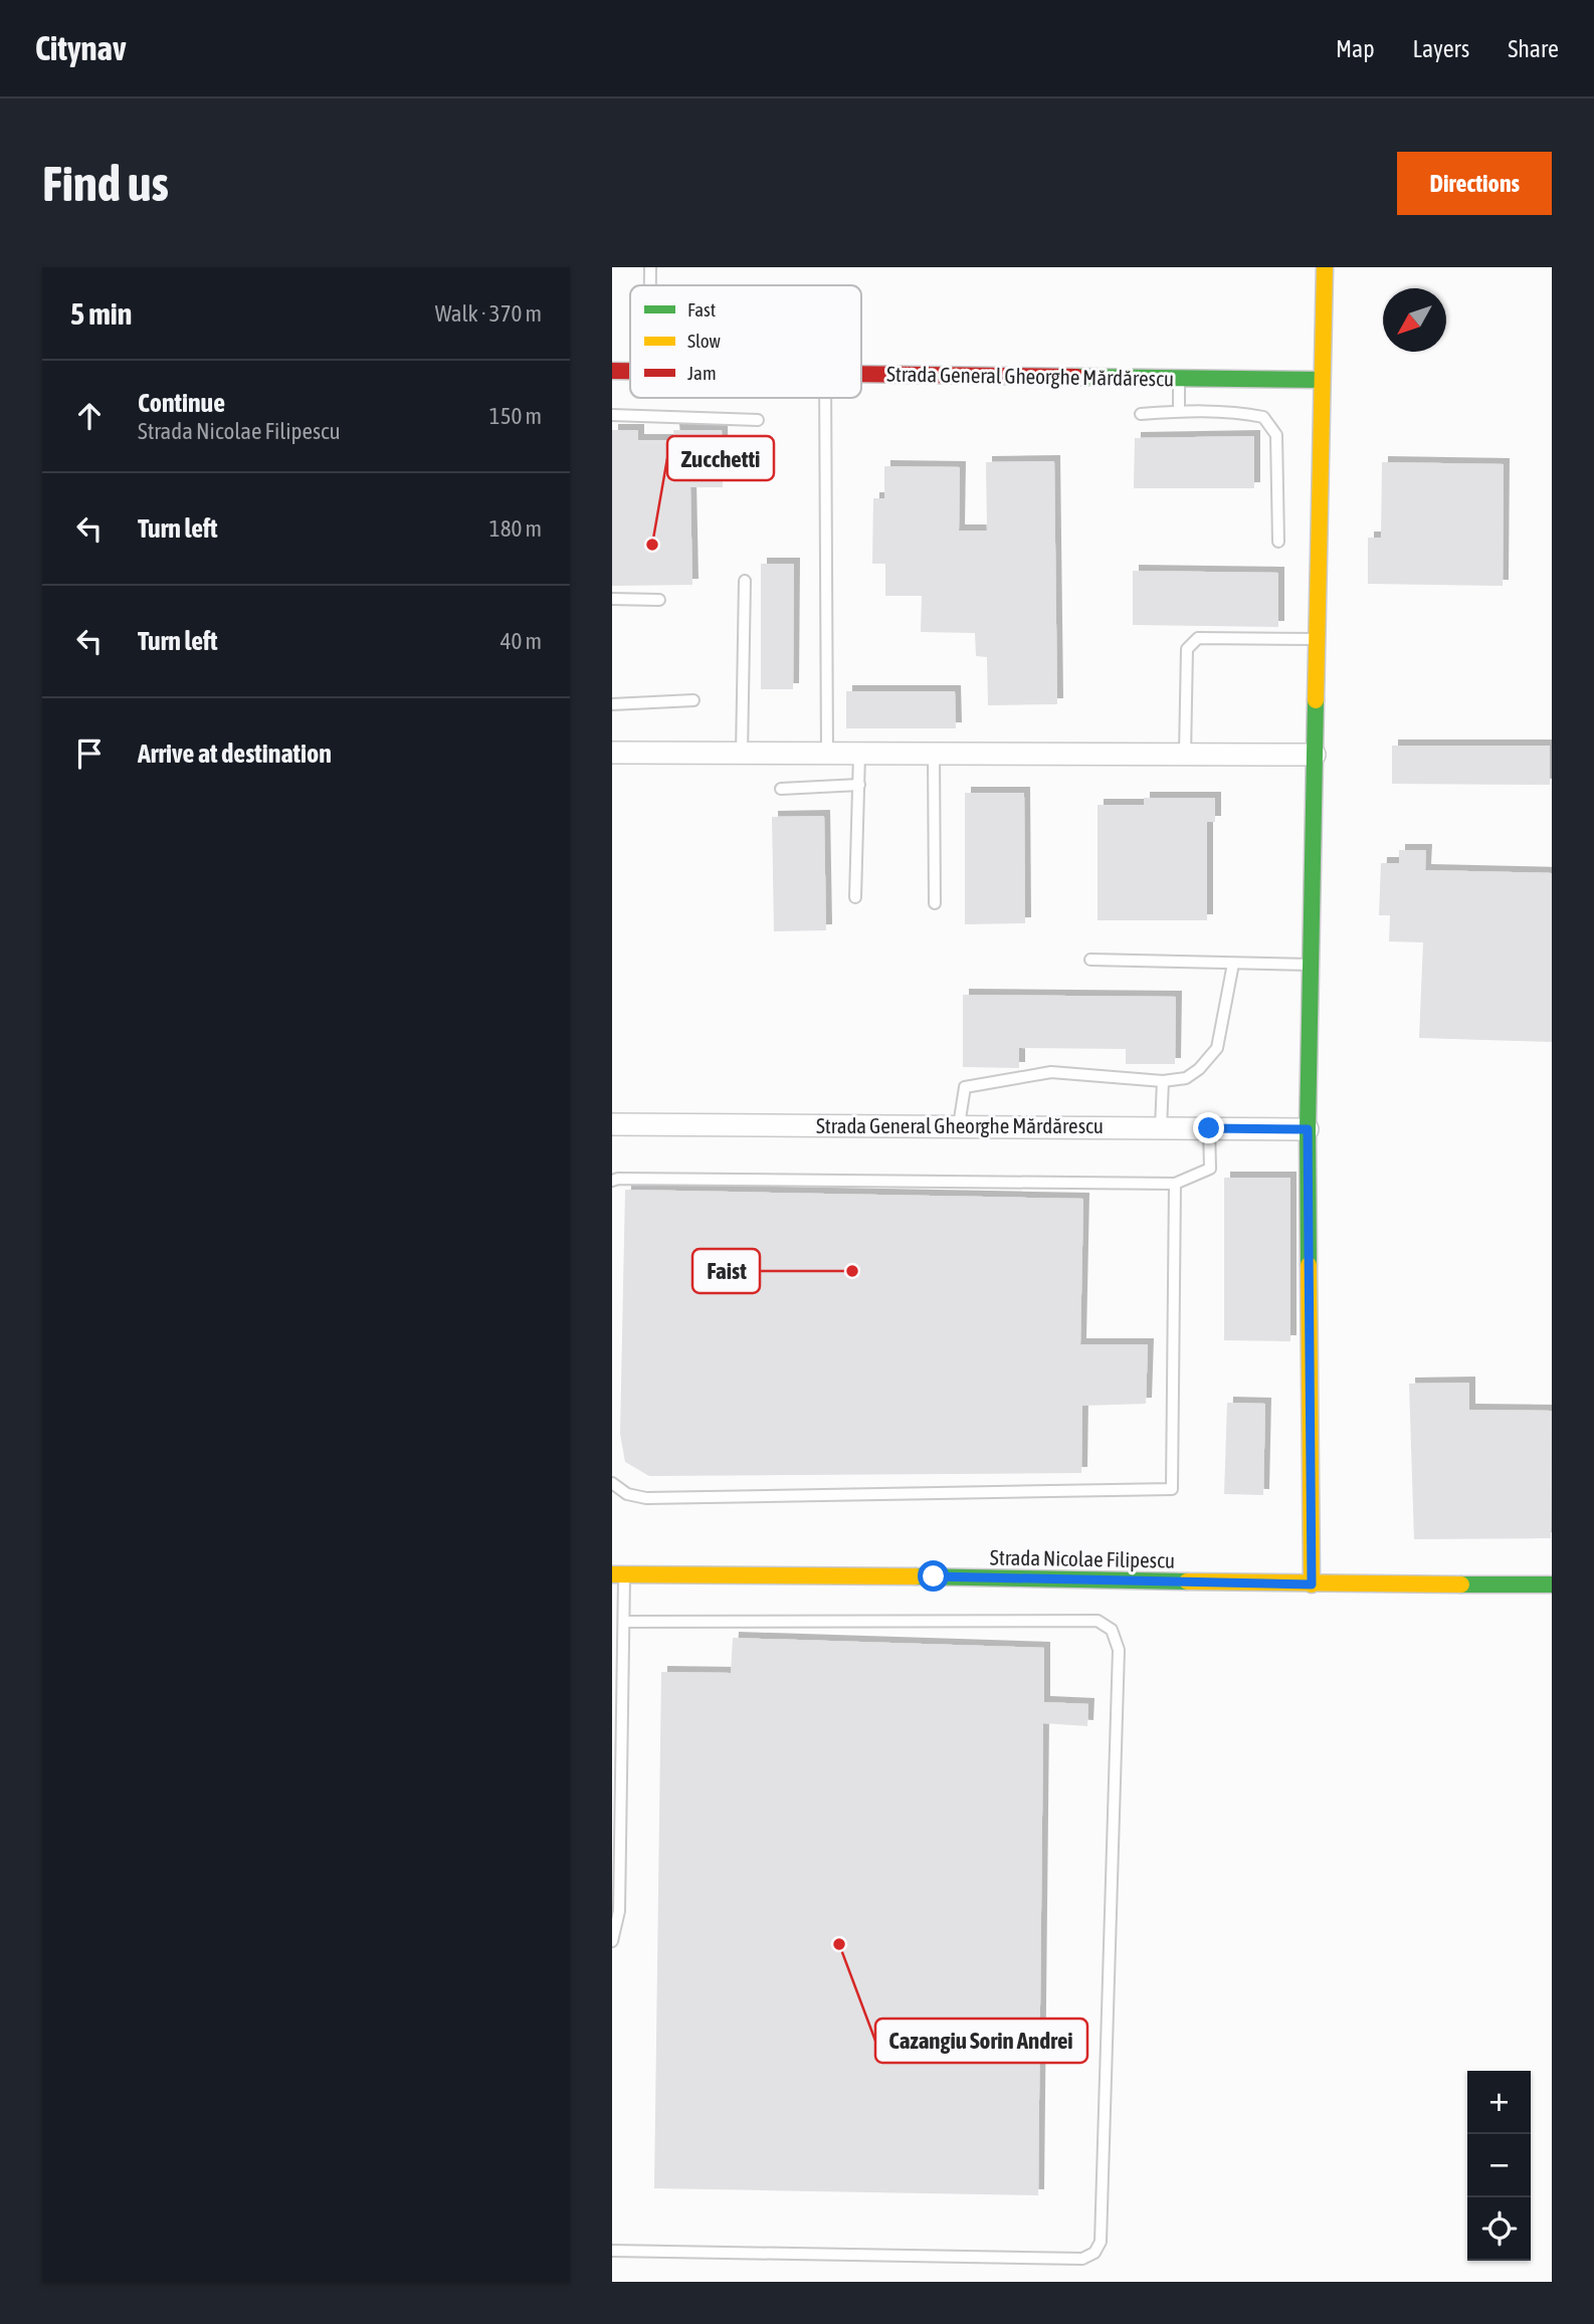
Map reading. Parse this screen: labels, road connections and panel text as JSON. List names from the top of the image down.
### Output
{
  "streets": {
    "street": ["Strada General Gheorghe Mărdărescu", "Strada Nicolae Filipescu"]
  },
  "places": ["Zucchetti", "Faist", "Cazangiu Sorin Andrei"],
  "legend": ["Fast", "Slow", "Jam"],
  "north": "bottom left",
  "page": {
    "header": "Citynav",
    "nav": ["Map", "Layers", "Share"],
    "buttons": "Directions",
    "title": "Find us",
    "heading": ["5 min", "Walk · 370 m"],
    "list": [
      ["Continue", "Strada Nicolae Filipescu", "150 m"],
      ["Turn left", "180 m"],
      ["Turn left", "40 m"],
      "Arrive at destination"
    ],
    "map_buttons": ["+", "−"]
  }
}
